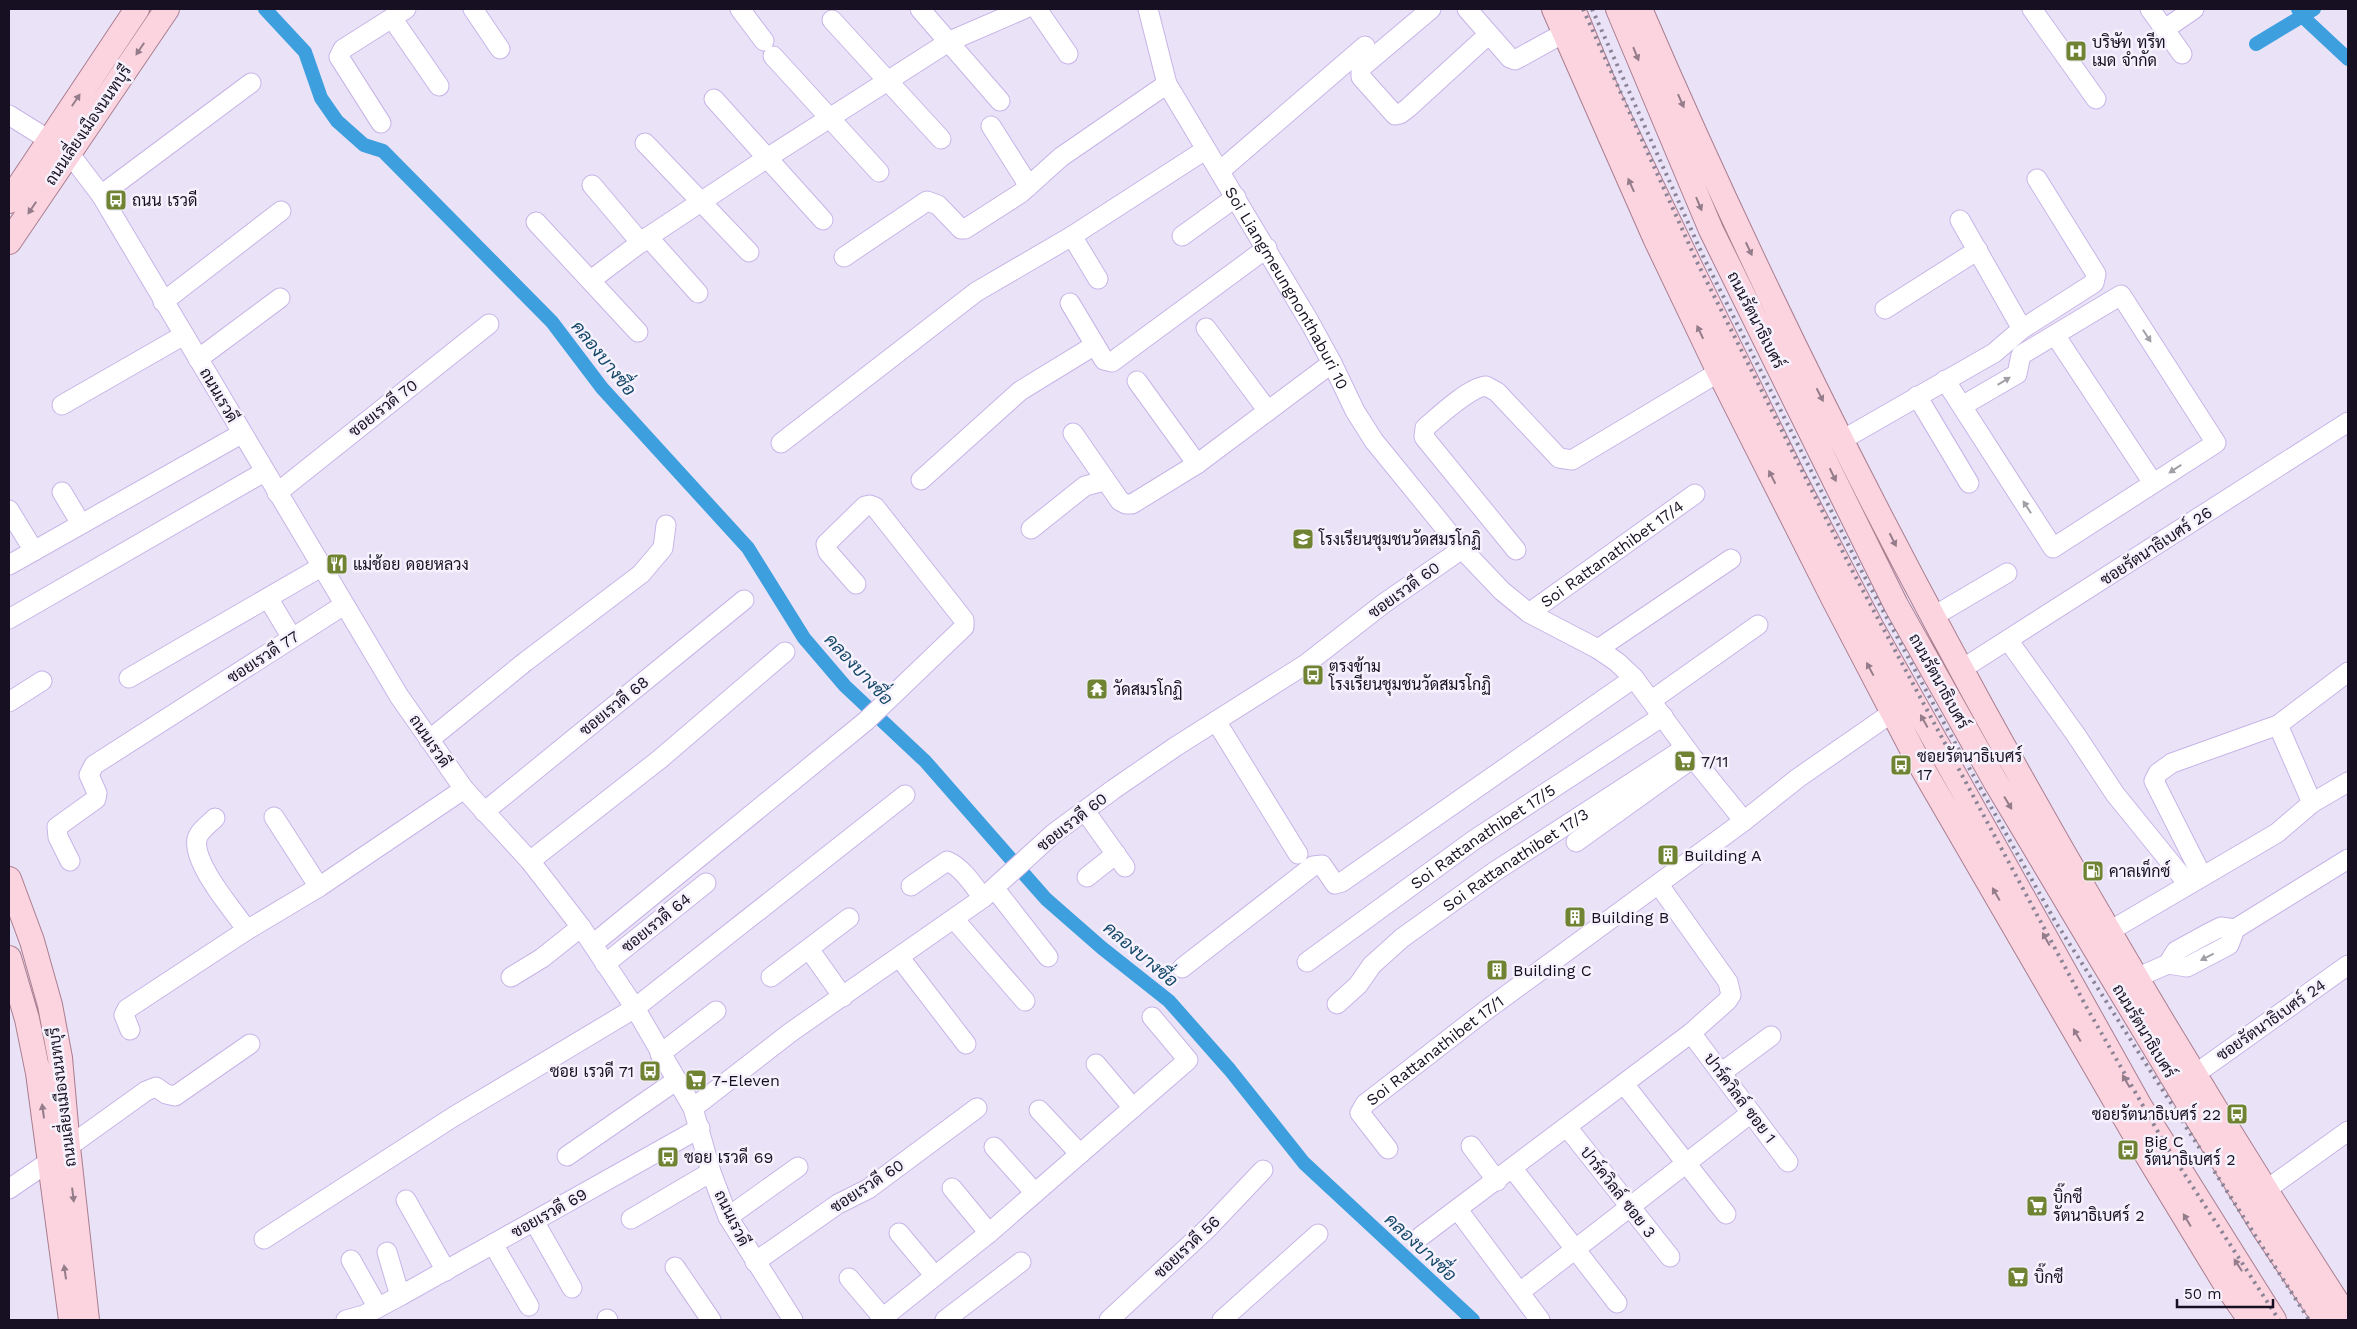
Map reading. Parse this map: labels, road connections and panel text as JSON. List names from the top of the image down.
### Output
{
  "streets": {
    "main road": ["ถนนเลี่ยงเมืองนนทบุรี", "ถนนรัตนาธิเบศร์"],
    "street": [
      "Soi Liangmeungnonthaburi 10",
      "ถนนเรวดี",
      "ซอยเรวดี 70",
      "ซอยรัตนาธิเบศร์ 26",
      "Soi Rattanathibet 17/4",
      "ซอยเรวดี 60",
      "ซอยเรวดี 77",
      "ซอยเรวดี 68",
      "Soi Rattanathibet 17/5",
      "Soi Rattanathibet 17/3",
      "ซอยเรวดี 64",
      "ซอยรัตนาธิเบศร์ 24",
      "Soi Rattanathibet 17/1",
      "ปาร์ควิลล์ ซอย 1",
      "ปาร์ควิลล์ ซอย 3",
      "ซอยเรวดี 69",
      "ซอยเรวดี 56"
    ]
  },
  "crossings": [
    ["ถนนเลี่ยงเมืองนนทบุรี", "ถนนเรวดี"],
    ["Soi Liangmeungnonthaburi 10", "Soi Rattanathibet 17/4"],
    ["Soi Liangmeungnonthaburi 10", "ซอยเรวดี 60"],
    ["Soi Liangmeungnonthaburi 10", "Soi Rattanathibet 17/5"],
    ["Soi Liangmeungnonthaburi 10", "Soi Rattanathibet 17/3"],
    ["Soi Liangmeungnonthaburi 10", "Soi Rattanathibet 17/1"],
    ["ถนนรัตนาธิเบศร์", "ซอยรัตนาธิเบศร์ 26"],
    ["ถนนรัตนาธิเบศร์", "ซอยรัตนาธิเบศร์ 24"],
    ["ถนนเรวดี", "ซอยเรวดี 70"],
    ["ถนนเรวดี", "ซอยเรวดี 60"],
    ["ถนนเรวดี", "ซอยเรวดี 77"],
    ["ถนนเรวดี", "ซอยเรวดี 68"],
    ["ถนนเรวดี", "ซอยเรวดี 64"],
    ["ถนนเรวดี", "ซอยเรวดี 69"]
  ],
  "water": ["คลองบางซื่อ"],
  "places": {
    "hospital": ["บริษัท ทรีท เมด จำกัด"],
    "bus stop": [
      "ถนน เรวดี",
      "ตรงข้าม โรงเรียนชุมชนวัดสมรโกฏิ",
      "ซอยรัตนาธิเบศร์ 17",
      "ซอย เรวดี 71",
      "ซอยรัตนาธิเบศร์ 22",
      "Big C รัตนาธิเบศร์ 2",
      "ซอย เรวดี 69"
    ],
    "school or university": ["โรงเรียนชุมชนวัดสมรโกฏิ"],
    "restaurant": ["แม่ช้อย ดอยหลวง"],
    "temple": ["วัดสมรโกฏิ"],
    "supermarket": [
      "7/11",
      "7-Eleven",
      "บิ๊กซี รัตนาธิเบศร์ 2",
      "บิ๊กซี"
    ],
    "building": ["Building A", "Building B", "Building C"],
    "fuel station": ["คาลเท็กซ์"]
  },
  "scale_bar": "50 m"
}
